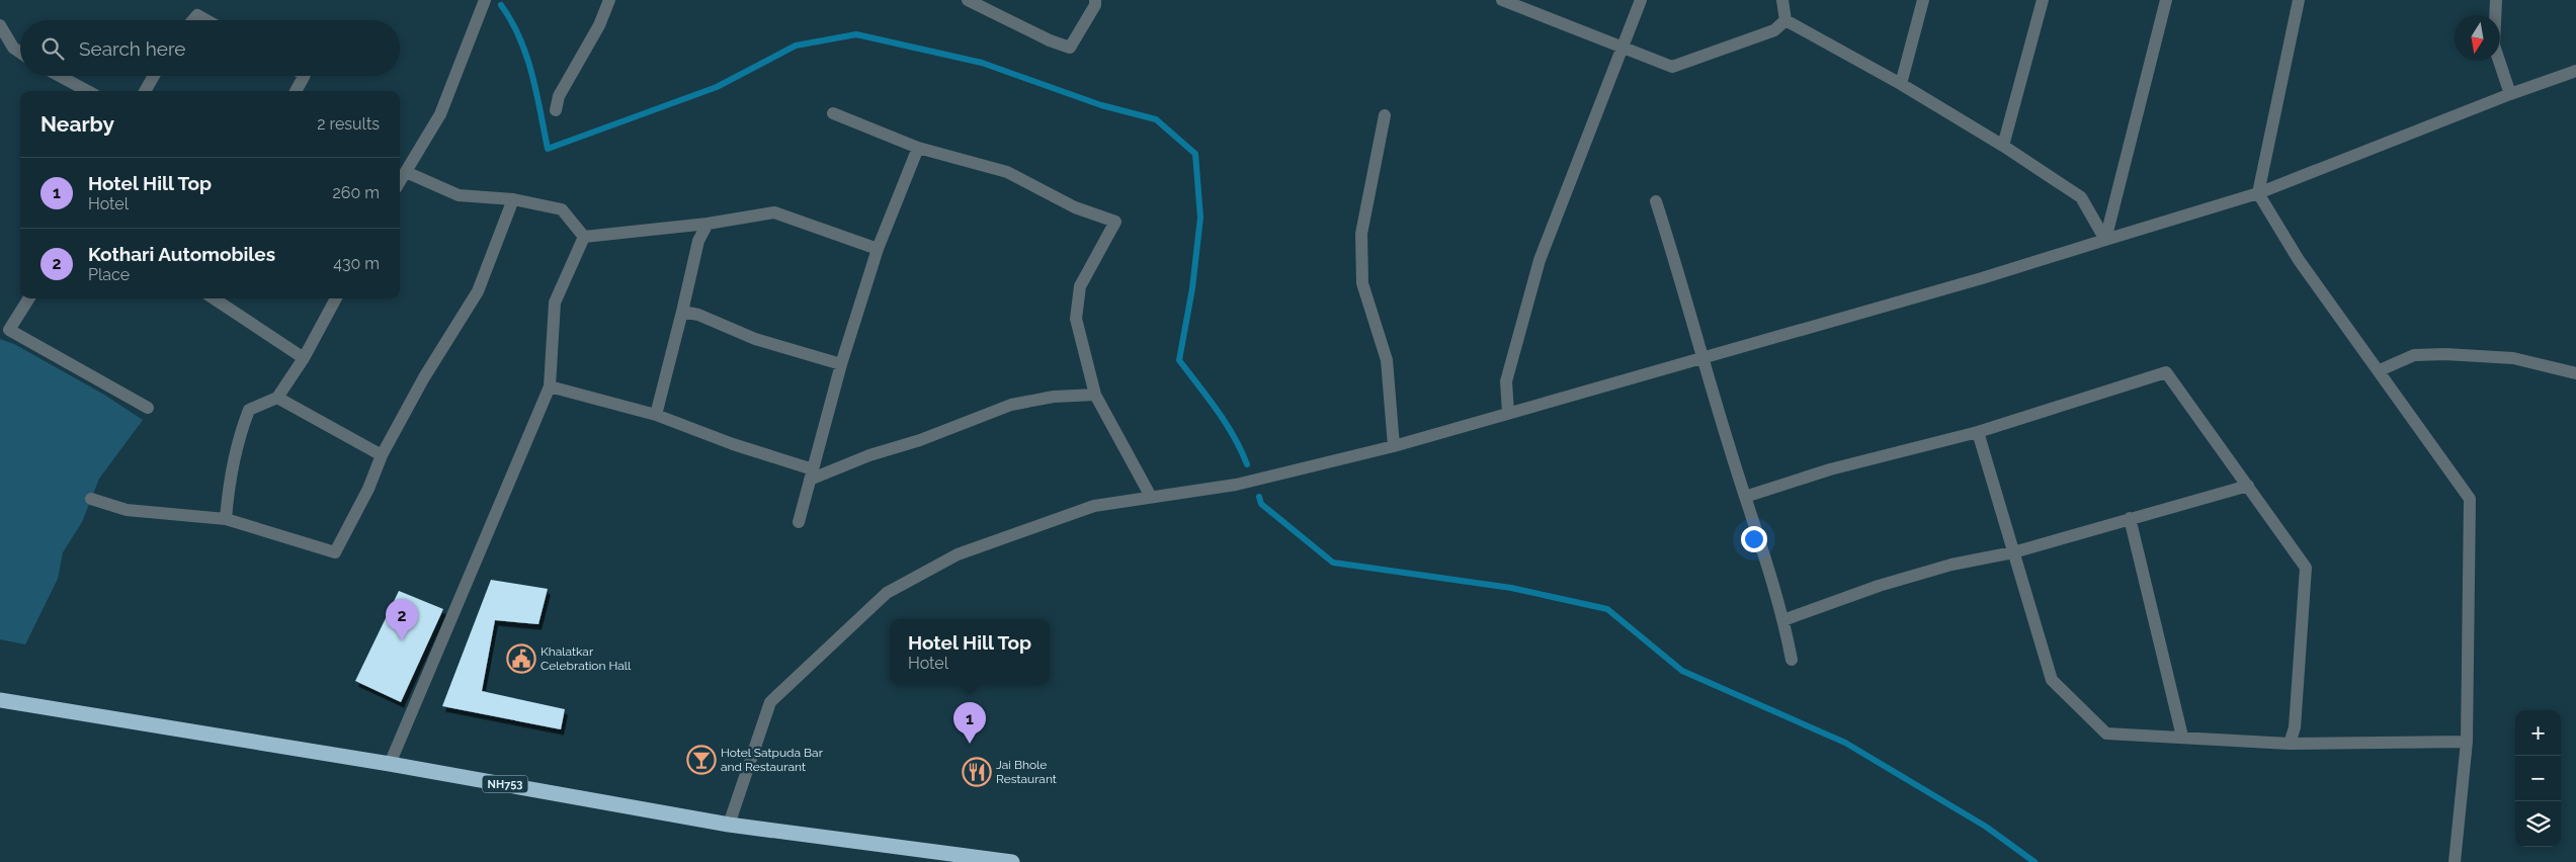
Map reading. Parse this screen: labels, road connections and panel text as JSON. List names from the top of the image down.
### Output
{
  "streets": {
    "highway": ["NH753"]
  },
  "places": {
    "public building": ["Khalatkar Celebration Hall"],
    "bar": ["Hotel Satpuda Bar and Restaurant"],
    "restaurant": ["Jai Bhole Restaurant"]
  },
  "north": "bottom",
  "page": {
    "search": "Search here",
    "heading": ["Nearby", "2 results"],
    "list": [
      {
        "mark": "1",
        "name": "Hotel Hill Top",
        "note": "Hotel",
        "value": "260 m"
      },
      {
        "mark": "2",
        "name": "Kothari Automobiles",
        "note": "Place",
        "value": "430 m"
      }
    ],
    "pins": ["2", "1"],
    "popup": ["Hotel Hill Top", "Hotel"],
    "map_buttons": ["+", "−"]
  }
}
